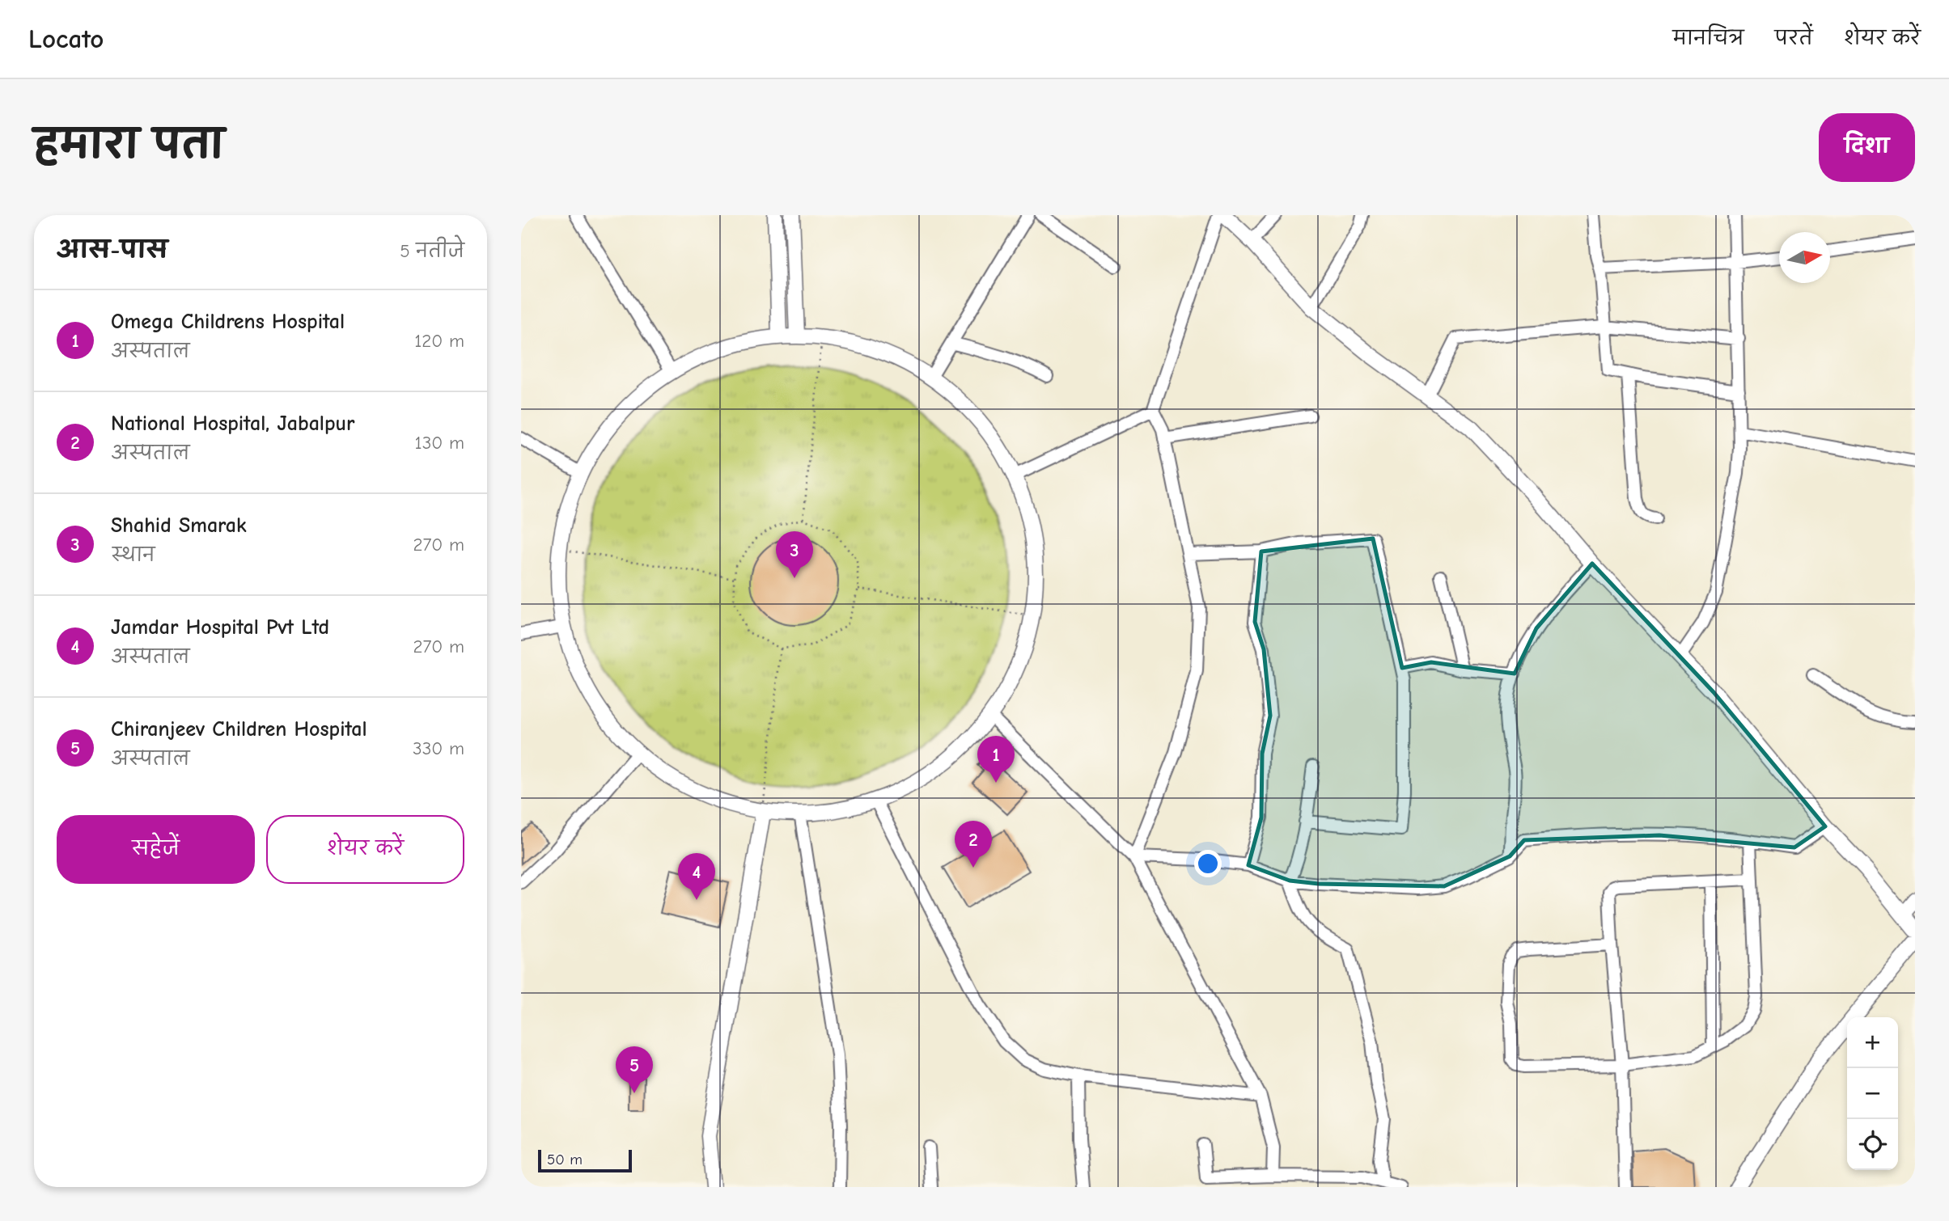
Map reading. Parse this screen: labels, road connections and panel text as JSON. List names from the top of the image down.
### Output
{
  "scale_bar": "50 m",
  "north": "right",
  "page": {
    "header": "Locato",
    "nav": ["मानचित्र", "परतें", "शेयर करें"],
    "title": "हमारा पता",
    "buttons": [
      "दिशा",
      ["सहेजें", "शेयर करें"]
    ],
    "heading": ["आस-पास", "5 नतीजे"],
    "list": [
      {
        "mark": "1",
        "name": "Omega Childrens Hospital",
        "note": "अस्पताल",
        "value": "120 m"
      },
      {
        "mark": "2",
        "name": "National Hospital, Jabalpur",
        "note": "अस्पताल",
        "value": "130 m"
      },
      {
        "mark": "3",
        "name": "Shahid Smarak",
        "note": "स्थान",
        "value": "270 m"
      },
      {
        "mark": "4",
        "name": "Jamdar Hospital Pvt Ltd",
        "note": "अस्पताल",
        "value": "270 m"
      },
      {
        "mark": "5",
        "name": "Chiranjeev Children Hospital",
        "note": "अस्पताल",
        "value": "330 m"
      }
    ],
    "pins": [
      "3",
      "1",
      "2",
      "4",
      "5"
    ],
    "map_buttons": ["+", "−"],
    "scale": "50 m"
  }
}
